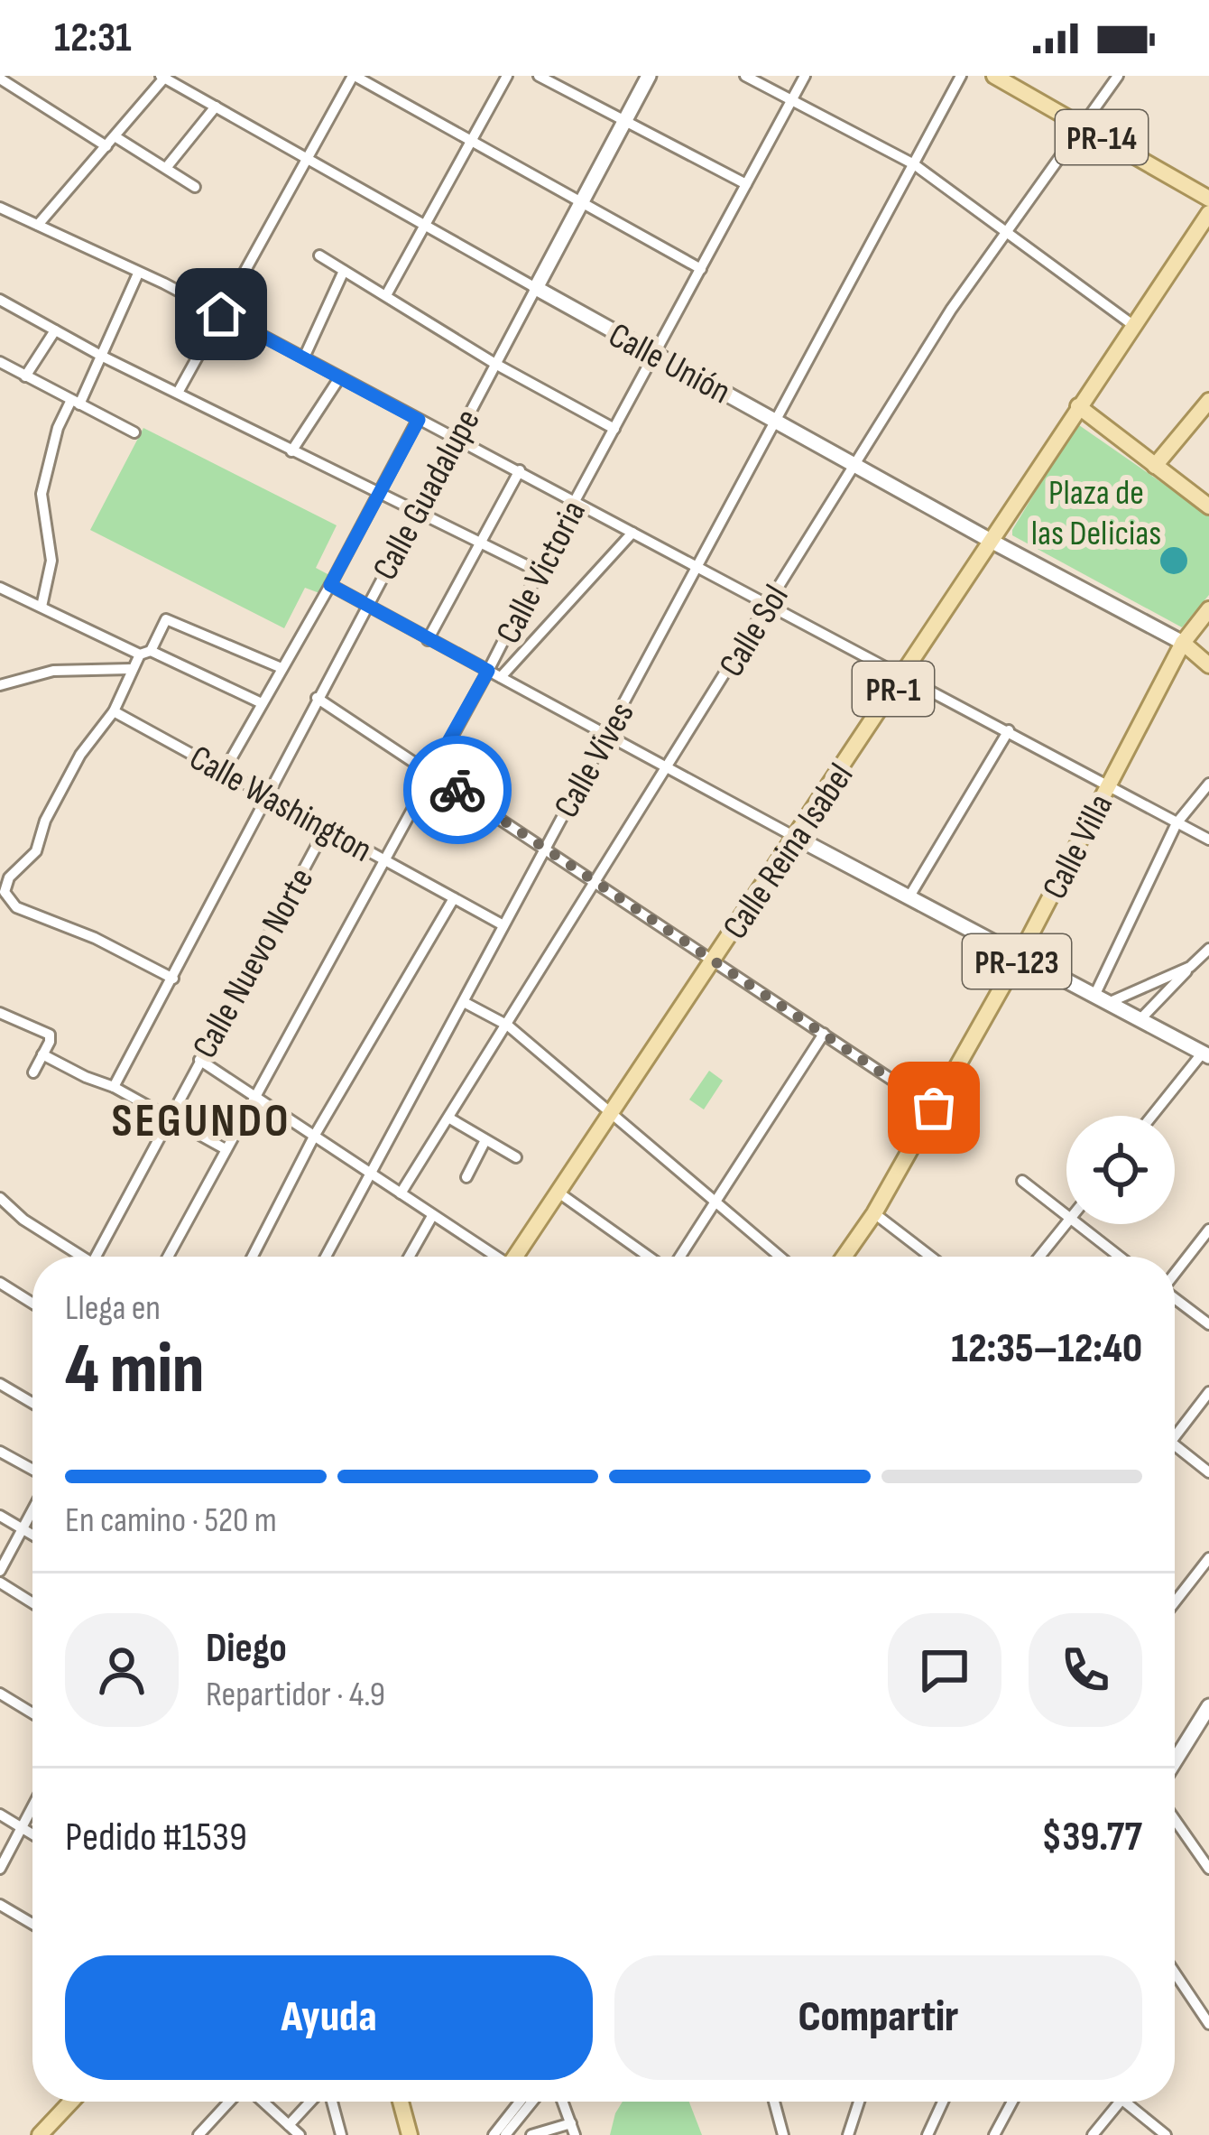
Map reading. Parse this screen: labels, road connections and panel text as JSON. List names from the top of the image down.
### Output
{
  "streets": {
    "main road": [
      "PR-14",
      "PR-1",
      "Calle Villa",
      "Calle Reina Isabel",
      "PR-123"
    ],
    "street": [
      "Calle Unión",
      "Calle Guadalupe",
      "Calle Victoria",
      "Calle Sol",
      "Calle Vives",
      "Calle Washington",
      "Calle Nuevo Norte"
    ]
  },
  "crossings": [
    ["PR-14", "Calle Sol"],
    ["Calle Unión", "Calle Guadalupe"],
    ["Calle Unión", "Calle Victoria"],
    ["Calle Unión", "Calle Sol"],
    ["Calle Unión", "Calle Vives"],
    ["Calle Unión", "Calle Villa"],
    ["Calle Unión", "Calle Reina Isabel"],
    ["Calle Guadalupe", "Calle Washington"],
    ["Calle Victoria", "Calle Washington"],
    ["Calle Vives", "Calle Washington"],
    ["Calle Washington", "Calle Nuevo Norte"]
  ],
  "districts": ["SEGUNDO"],
  "parks": ["Plaza de las Delicias"],
  "page": {
    "status": "12:31",
    "heading": ["4 min", "Llega en", "12:35–12:40"],
    "panel": [
      "Diego",
      "Repartidor · 4.9",
      "Pedido #1539",
      "$39.77"
    ],
    "bar": "En camino · 520 m",
    "buttons": ["Ayuda", "Compartir"]
  }
}
